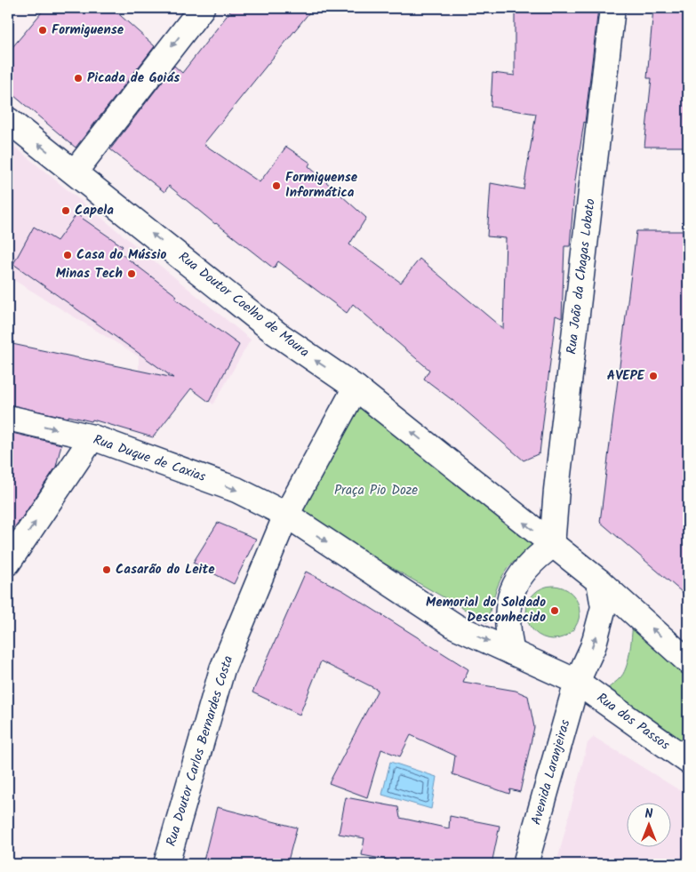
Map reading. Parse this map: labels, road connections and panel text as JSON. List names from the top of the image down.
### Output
{
  "streets": {
    "street": [
      "Rua João da Chagas Lobato",
      "Rua Doutor Coelho de Moura",
      "Rua Duque de Caxias",
      "Rua dos Passos",
      "Rua Doutor Carlos Bernardes Costa",
      "Avenida Laranjeiras"
    ]
  },
  "crossings": [
    ["Rua João da Chagas Lobato", "Rua dos Passos"],
    ["Rua João da Chagas Lobato", "Avenida Laranjeiras"],
    ["Rua Duque de Caxias", "Rua Doutor Carlos Bernardes Costa"],
    ["Rua dos Passos", "Avenida Laranjeiras"]
  ],
  "one_way": ["Rua Doutor Coelho de Moura", "Rua Duque de Caxias"],
  "parks": ["Praça Pio Doze"],
  "places": [
    "Formiguense",
    "Picada de Goiás",
    "Formiguense Informática",
    "Capela",
    "Casa do Mússio",
    "Minas Tech",
    "AVEPE",
    "Casarão do Leite",
    "Memorial do Soldado Desconhecido"
  ],
  "north": "top"
}
